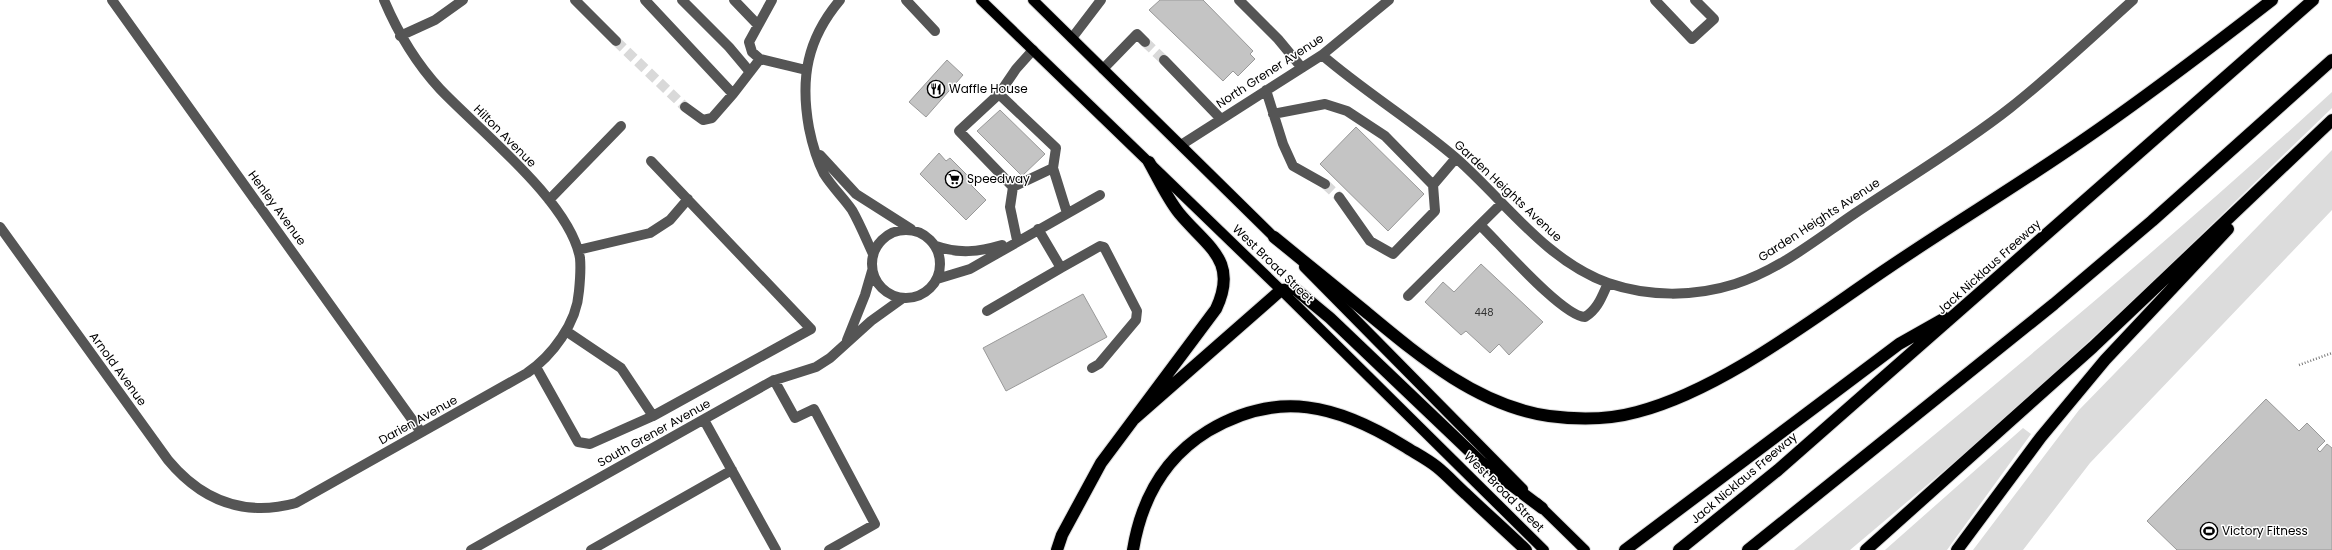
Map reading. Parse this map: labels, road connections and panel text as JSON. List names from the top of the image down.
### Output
{
  "streets": {
    "highway": ["Jack Nicklaus Freeway"],
    "main road": ["West Broad Street"],
    "street": [
      "North Grener Avenue",
      "Hilton Avenue",
      "Garden Heights Avenue",
      "Henley Avenue",
      "Arnold Avenue",
      "Darien Avenue",
      "South Grener Avenue"
    ]
  },
  "crossings": [
    ["North Grener Avenue", "Garden Heights Avenue"],
    ["North Grener Avenue", "West Broad Street"],
    ["Hilton Avenue", "Darien Avenue"],
    ["Henley Avenue", "Darien Avenue"],
    ["Arnold Avenue", "Darien Avenue"]
  ],
  "places": {
    "restaurant": ["Waffle House"],
    "supermarket": ["Speedway"],
    "sports": ["Victory Fitness"]
  },
  "house_numbers": ["448"]
}
